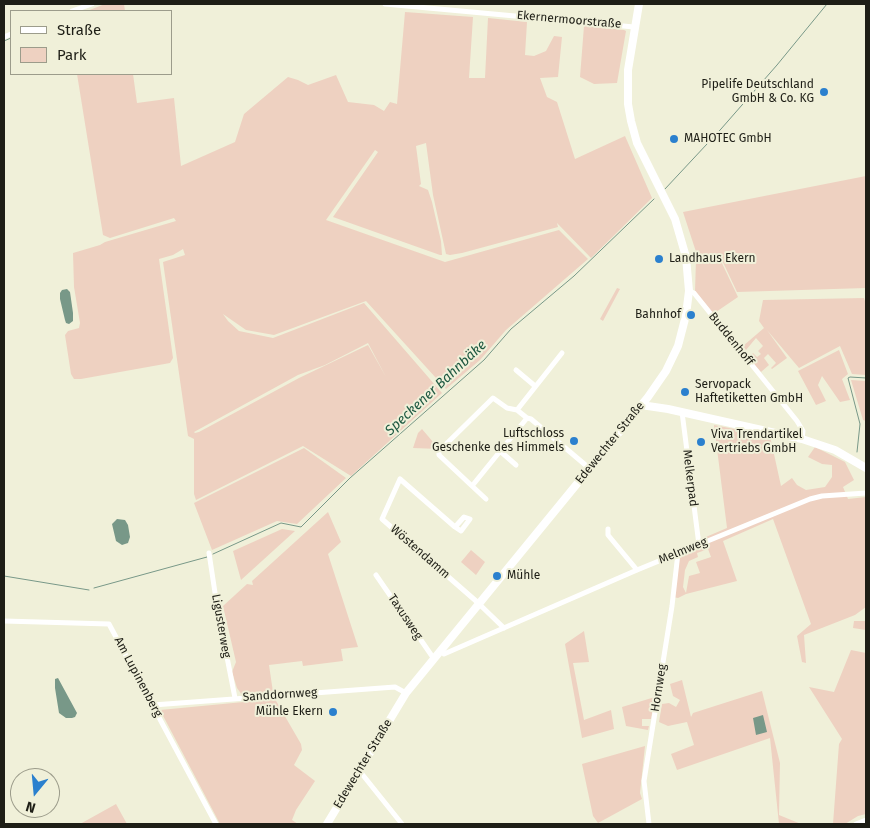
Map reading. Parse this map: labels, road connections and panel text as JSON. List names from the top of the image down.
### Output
{
  "streets": {
    "main road": ["Edewechter Straße"],
    "street": [
      "Ekernermoorstraße",
      "Buddenhoff",
      "Melkerpad",
      "Melmweg",
      "Wöstendamm",
      "Taxusweg",
      "Ligusterweg",
      "Am Lupinenberg",
      "Hornweg",
      "Sanddornweg"
    ]
  },
  "crossings": [
    ["Ekernermoorstraße", "Edewechter Straße"],
    ["Buddenhoff", "Edewechter Straße"],
    ["Edewechter Straße", "Wöstendamm"],
    ["Edewechter Straße", "Taxusweg"],
    ["Edewechter Straße", "Sanddornweg"],
    ["Melkerpad", "Melmweg"],
    ["Melmweg", "Hornweg"],
    ["Ligusterweg", "Sanddornweg"],
    ["Am Lupinenberg", "Sanddornweg"]
  ],
  "water": ["Speckener Bahnbäke"],
  "places": [
    "Pipelife Deutschland GmbH & Co. KG",
    "MAHOTEC GmbH",
    "Landhaus Ekern",
    "Bahnhof",
    "Servopack Haftetiketten GmbH",
    "Luftschloss Geschenke des Himmels",
    "Viva Trendartikel Vertriebs GmbH",
    "Mühle",
    "Mühle Ekern"
  ],
  "legend": ["Straße", "Park"],
  "north": "bottom"
}
